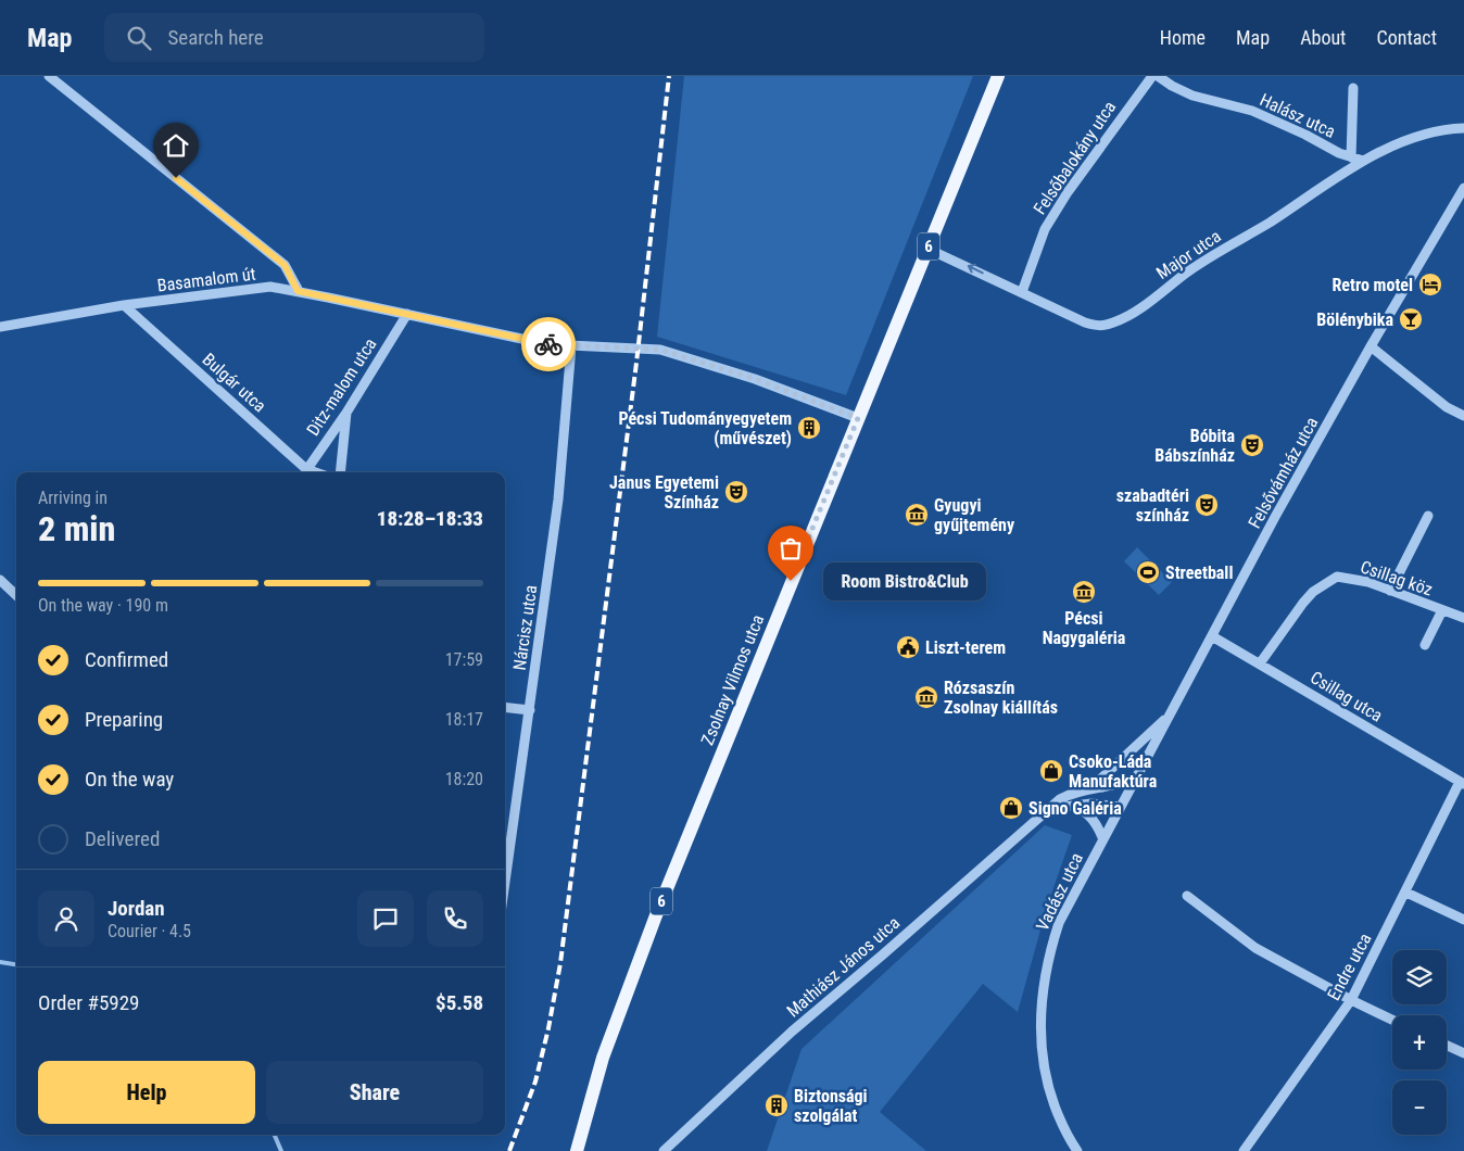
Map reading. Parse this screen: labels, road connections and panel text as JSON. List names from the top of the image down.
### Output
{
  "streets": {
    "main road": ["6", "Zsolnay Vilmos utca"],
    "street": [
      "Halász utca",
      "Felsőbalokány utca",
      "Major utca",
      "Basamalom út",
      "Bulgár utca",
      "Ditz-malom utca",
      "Felsővámház utca",
      "Csillag köz",
      "Nárcisz utca",
      "Csillag utca",
      "Vadász utca",
      "Mathiász János utca",
      "Endre utca"
    ]
  },
  "crossings": [
    ["Halász utca", "Major utca"],
    ["Felsőbalokány utca", "Major utca"],
    ["Major utca", "Zsolnay Vilmos utca"],
    ["Basamalom út", "Bulgár utca"],
    ["Basamalom út", "Ditz-malom utca"],
    ["Basamalom út", "Nárcisz utca"],
    ["Basamalom út", "Zsolnay Vilmos utca"],
    ["Bulgár utca", "Ditz-malom utca"],
    ["Felsővámház utca", "Csillag utca"],
    ["Felsővámház utca", "Vadász utca"],
    ["Felsővámház utca", "Mathiász János utca"],
    ["Csillag köz", "Csillag utca"],
    ["Csillag utca", "Endre utca"],
    ["Vadász utca", "Mathiász János utca"]
  ],
  "places": {
    "hotel": ["Retro motel"],
    "bar": ["Bölénybika"],
    "building": ["Pécsi Tudományegyetem (művészet)", "Biztonsági szolgálat"],
    "theatre": ["Bóbita Bábszínház", "Janus Egyetemi Színház", "szabadtéri színház"],
    "museum": ["Gyugyi gyűjtemény", "Pécsi Nagygaléria", "Rózsaszín Zsolnay kiállítás"],
    "sports": ["Streetball"],
    "other": ["Room Bistro&Club"],
    "public building": ["Liszt-terem"],
    "shop": ["Csoko-Láda Manufaktúra", "Signo Galéria"]
  },
  "page": {
    "header": "Map",
    "search": "Search here",
    "nav": [
      "Home",
      "Map",
      "About",
      "Contact"
    ],
    "heading": ["2 min", "Arriving in", "18:28–18:33"],
    "panel": [
      "Jordan",
      "Courier · 4.5",
      "Order #5929",
      "$5.58"
    ],
    "bubble": "Room Bistro&Club",
    "bar": "On the way · 190 m",
    "list": [
      ["Confirmed", "17:59"],
      ["Preparing", "18:17"],
      ["On the way", "18:20"],
      "Delivered"
    ],
    "map_buttons": ["+", "−"],
    "buttons": ["Help", "Share"]
  }
}
